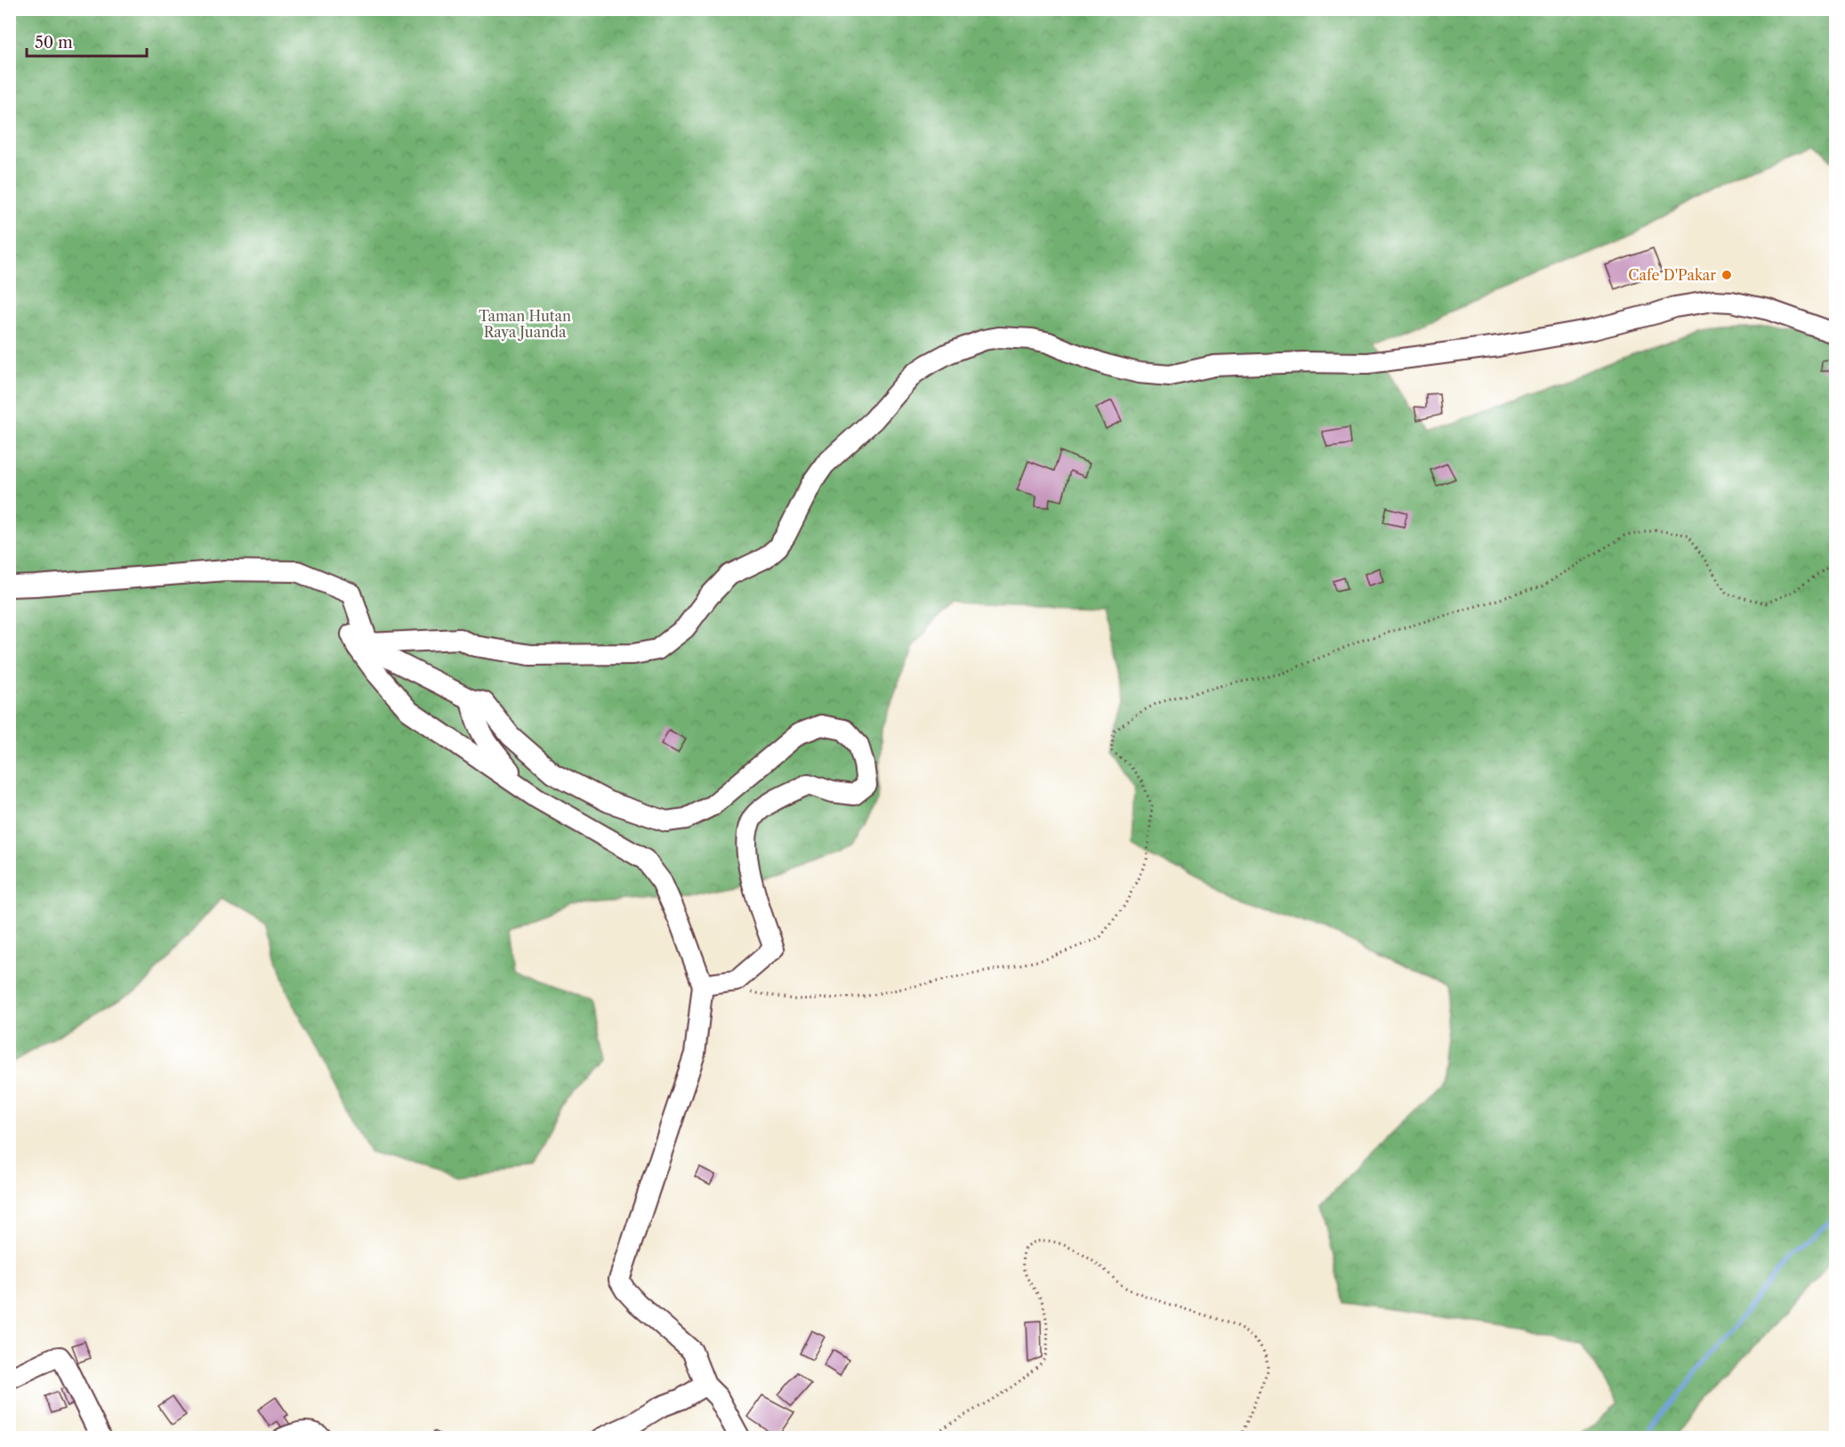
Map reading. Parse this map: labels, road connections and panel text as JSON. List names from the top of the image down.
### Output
{
  "parks": ["Taman Hutan Raya Juanda"],
  "places": ["Cafe D'Pakar"],
  "scale_bar": "50 m"
}
